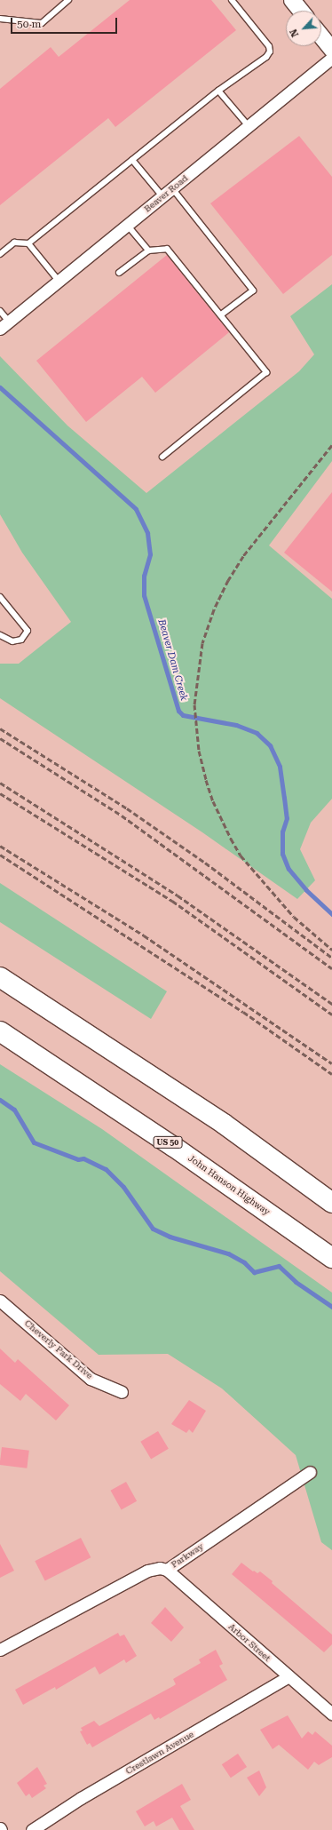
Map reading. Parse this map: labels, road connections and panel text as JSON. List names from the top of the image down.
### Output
{
  "streets": {
    "highway": ["US 50", "John Hanson Highway"],
    "street": [
      "Beaver Road",
      "Cheverly Park Drive",
      "Parkway",
      "Arbor Street",
      "Crestlawn Avenue"
    ]
  },
  "crossings": [
    ["Parkway", "Arbor Street"],
    ["Arbor Street", "Crestlawn Avenue"]
  ],
  "water": ["Beaver Dam Creek"],
  "scale_bar": "50 m",
  "north": "bottom left"
}
